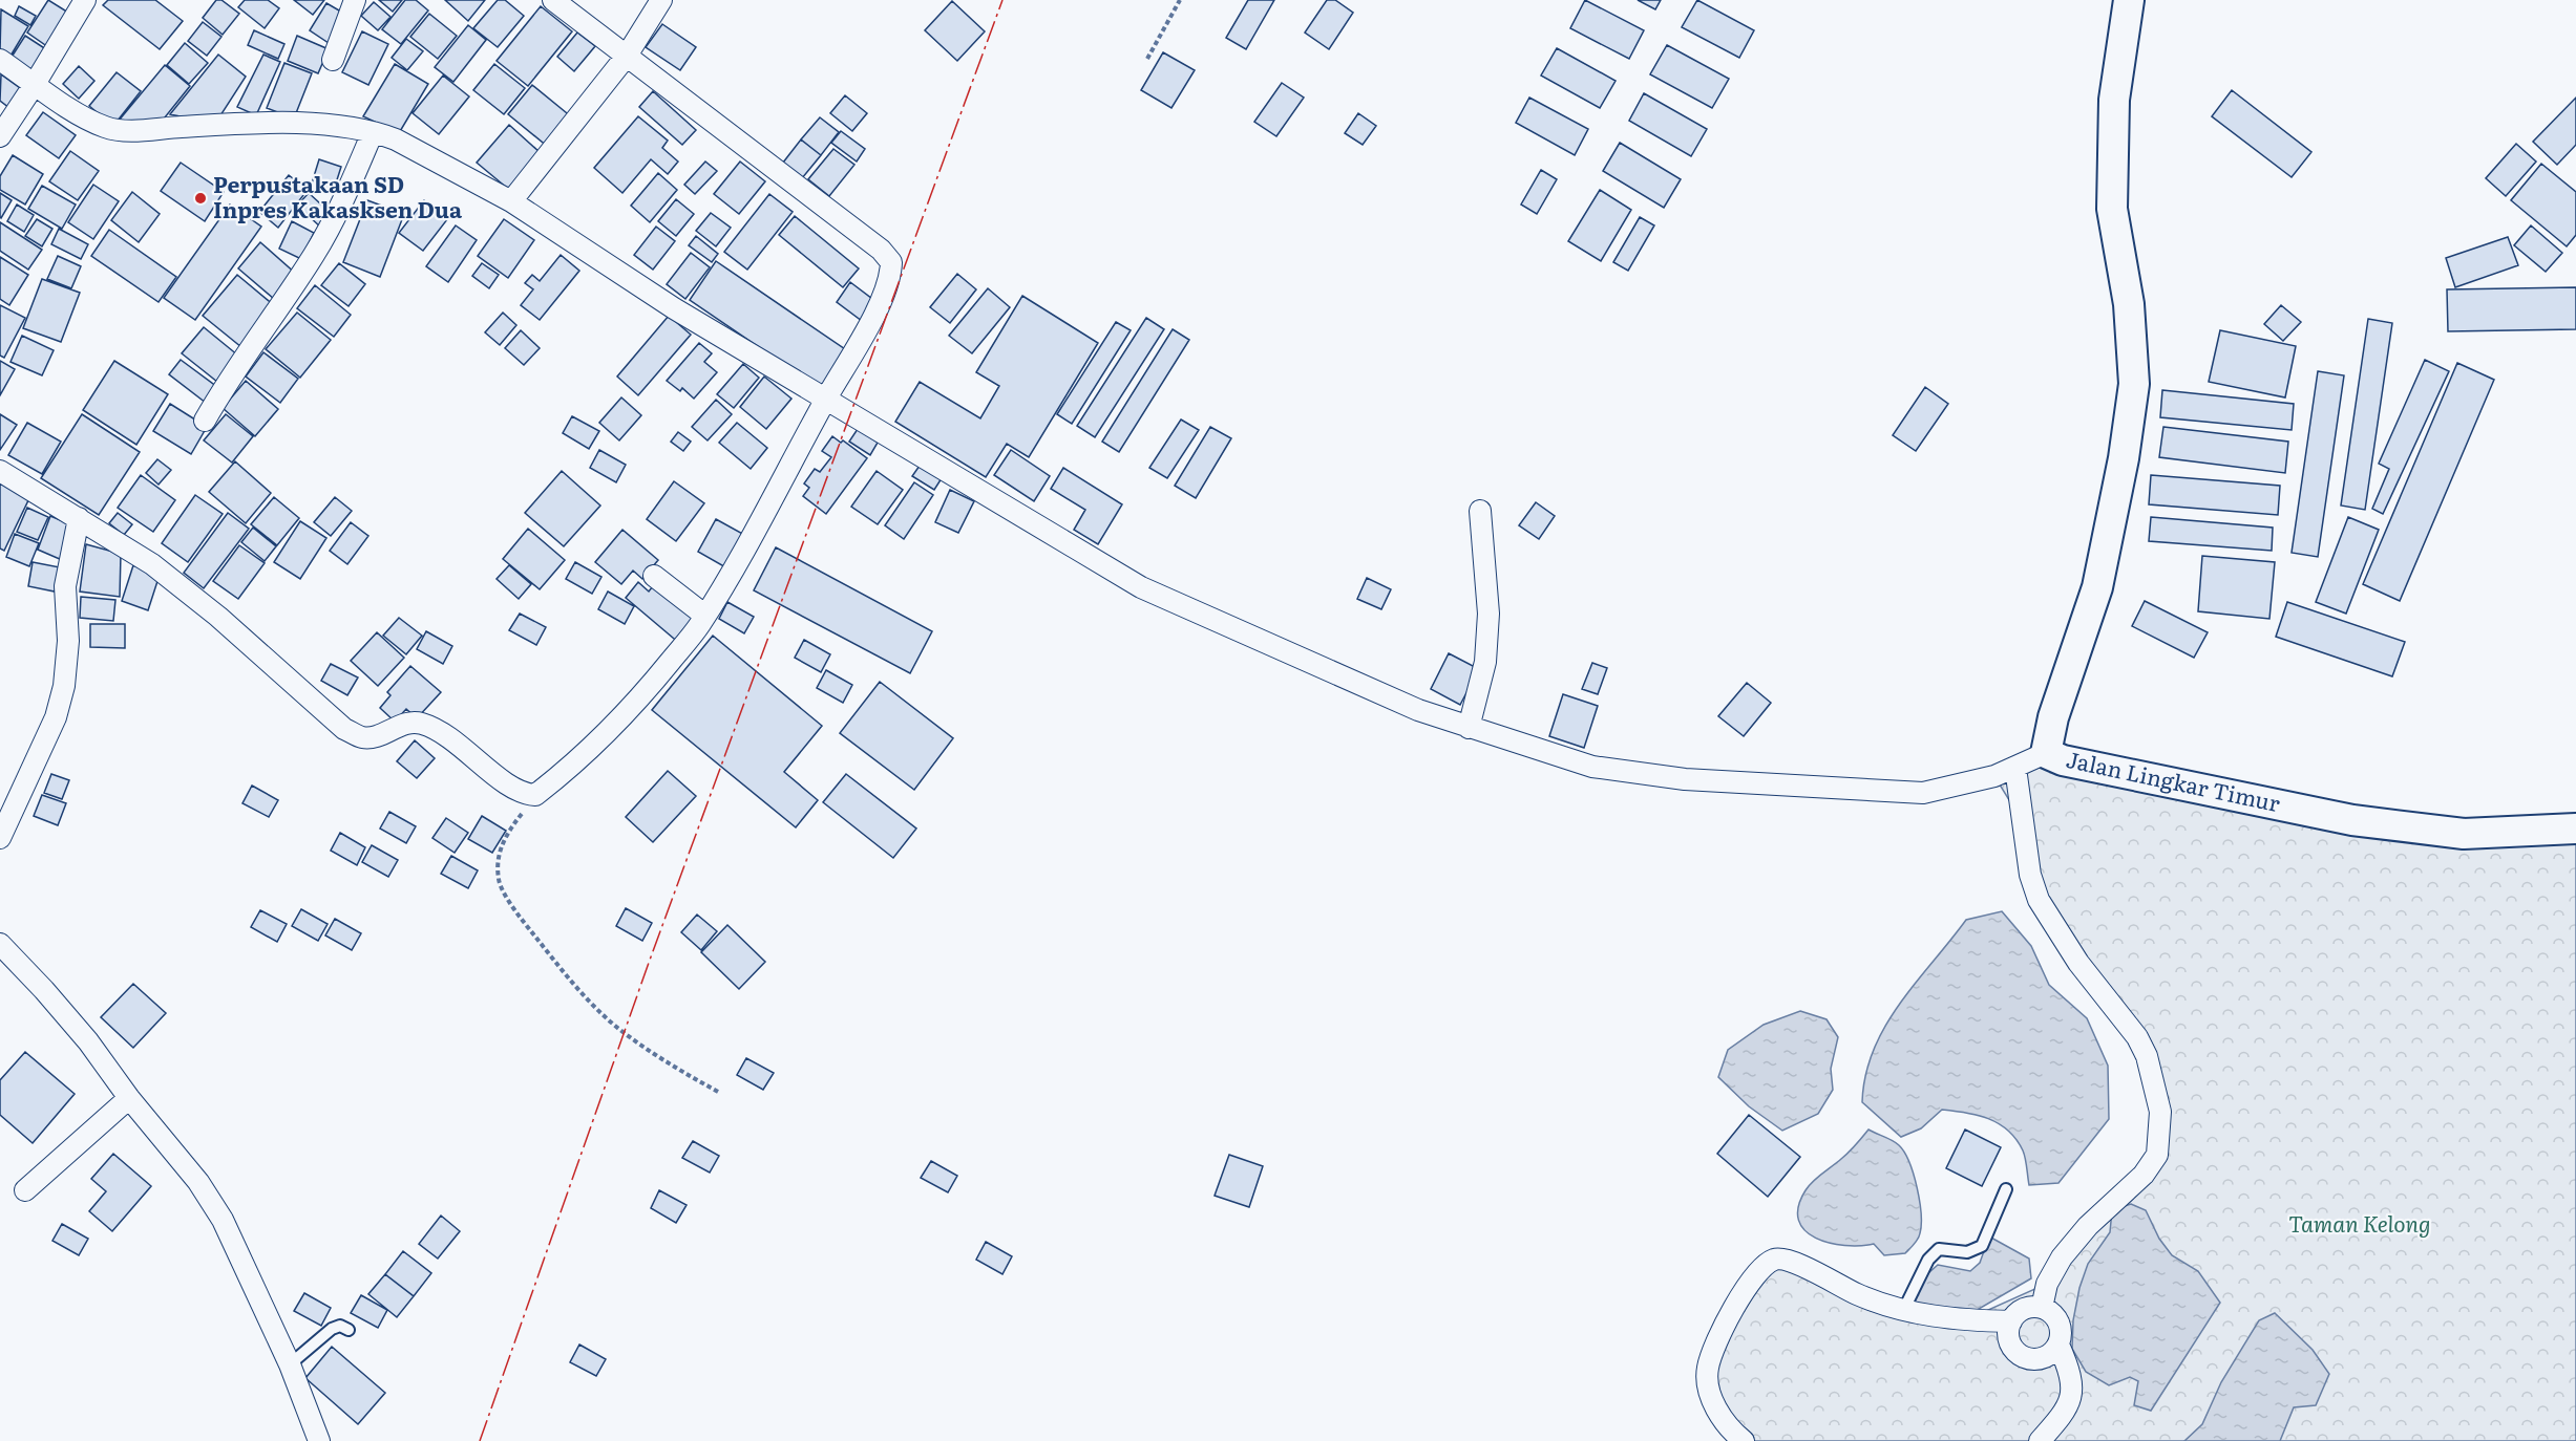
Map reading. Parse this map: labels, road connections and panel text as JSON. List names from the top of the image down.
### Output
{
  "streets": {
    "main road": ["Jalan Lingkar Timur"]
  },
  "parks": ["Taman Kelong"],
  "places": ["Perpustakaan SD Inpres Kakasksen Dua"]
}
